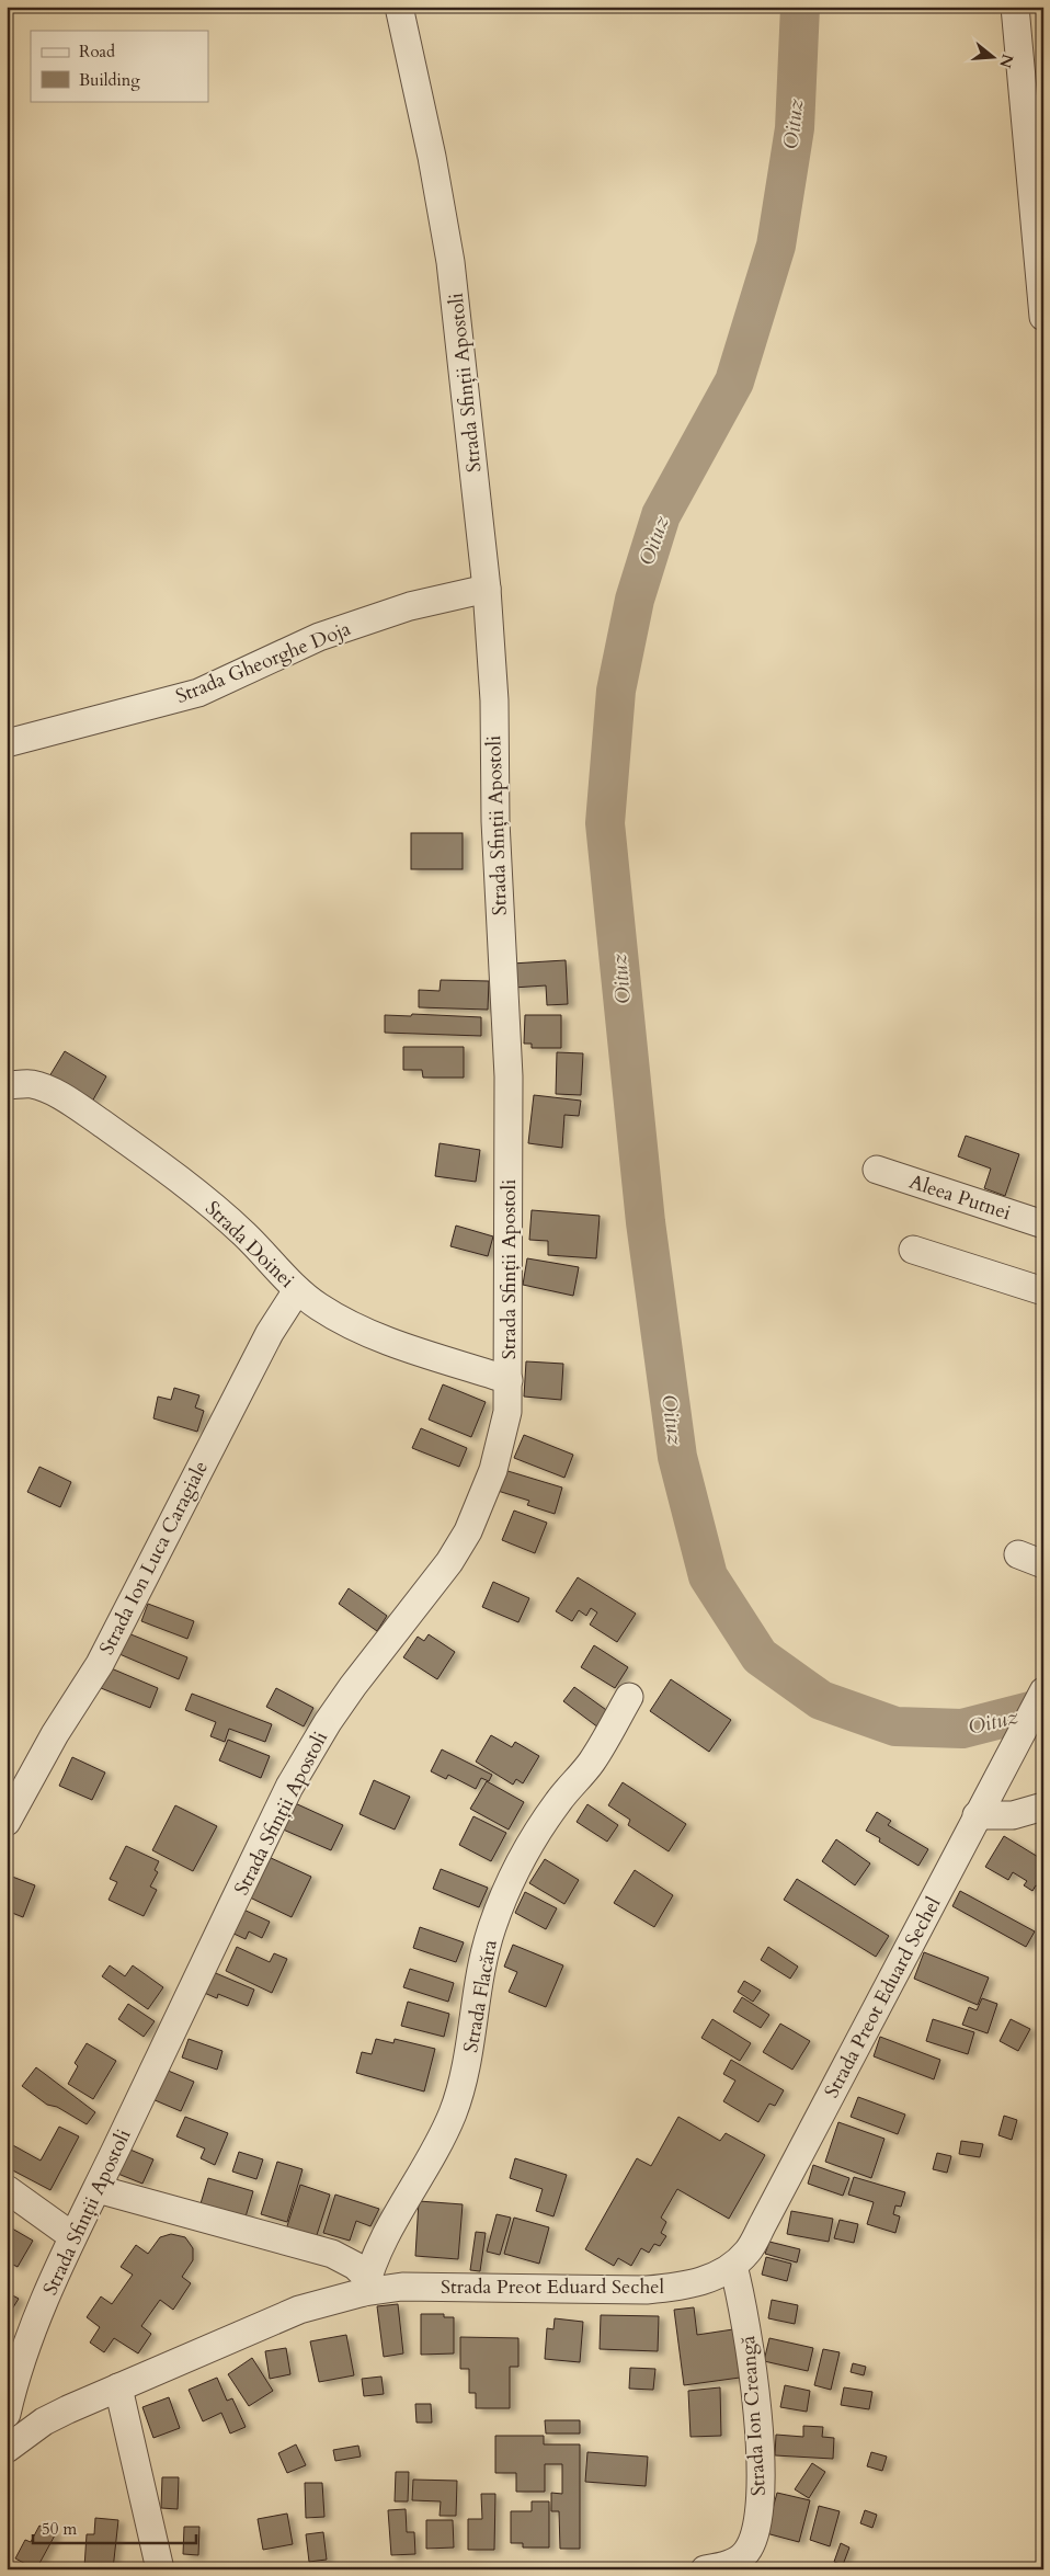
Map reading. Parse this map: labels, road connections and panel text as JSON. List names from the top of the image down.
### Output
{
  "streets": {
    "street": [
      "Strada Sfinții Apostoli",
      "Strada Gheorghe Doja",
      "Aleea Putnei",
      "Strada Doinei",
      "Strada Ion Luca Caragiale",
      "Strada Flacăra",
      "Strada Preot Eduard Sechel",
      "Strada Ion Creangă"
    ]
  },
  "crossings": [
    ["Strada Sfinții Apostoli", "Strada Gheorghe Doja"],
    ["Strada Sfinții Apostoli", "Strada Doinei"],
    ["Strada Doinei", "Strada Ion Luca Caragiale"],
    ["Strada Flacăra", "Strada Preot Eduard Sechel"],
    ["Strada Preot Eduard Sechel", "Strada Ion Creangă"]
  ],
  "water": ["Oituz"],
  "legend": ["Road", "Building"],
  "scale_bar": "50 m",
  "north": "right"
}
